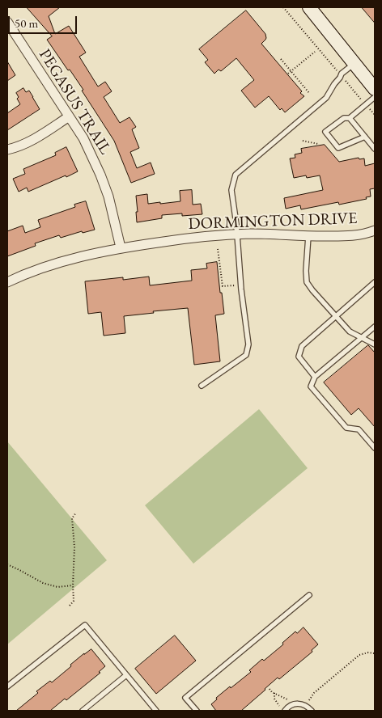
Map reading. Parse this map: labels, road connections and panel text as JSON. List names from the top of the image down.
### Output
{
  "streets": {
    "street": ["PEGASUS TRAIL", "DORMINGTON DRIVE"]
  },
  "crossings": [
    ["PEGASUS TRAIL", "DORMINGTON DRIVE"]
  ],
  "scale_bar": "50 m"
}
